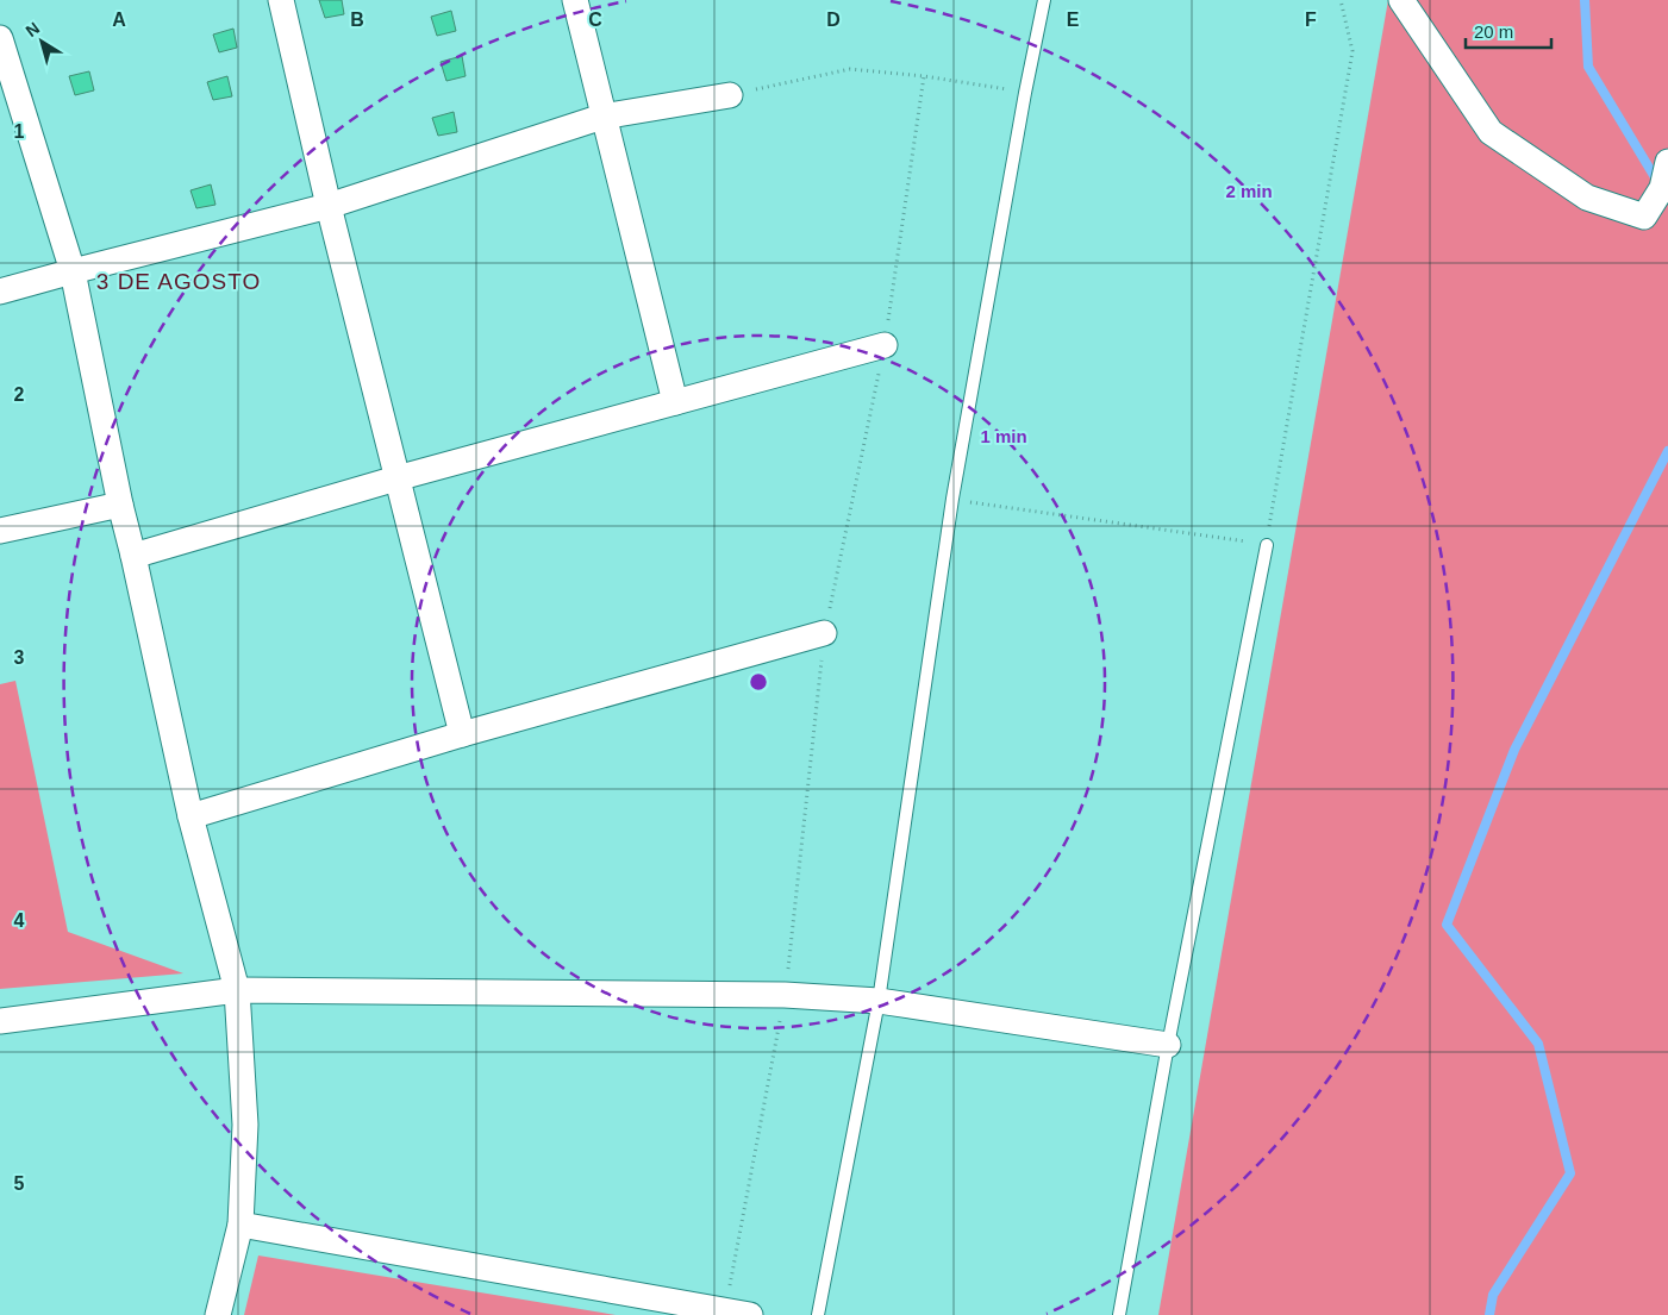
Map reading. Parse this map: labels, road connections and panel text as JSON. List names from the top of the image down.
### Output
{
  "districts": ["3 DE AGOSTO"],
  "scale_bar": "20 m",
  "north": "top left",
  "grid": {
    "columns": [
      "A",
      "B",
      "C",
      "D",
      "E",
      "F"
    ],
    "rows": [
      "1",
      "2",
      "3",
      "4",
      "5"
    ]
  },
  "rings": ["2 min", "1 min"]
}
